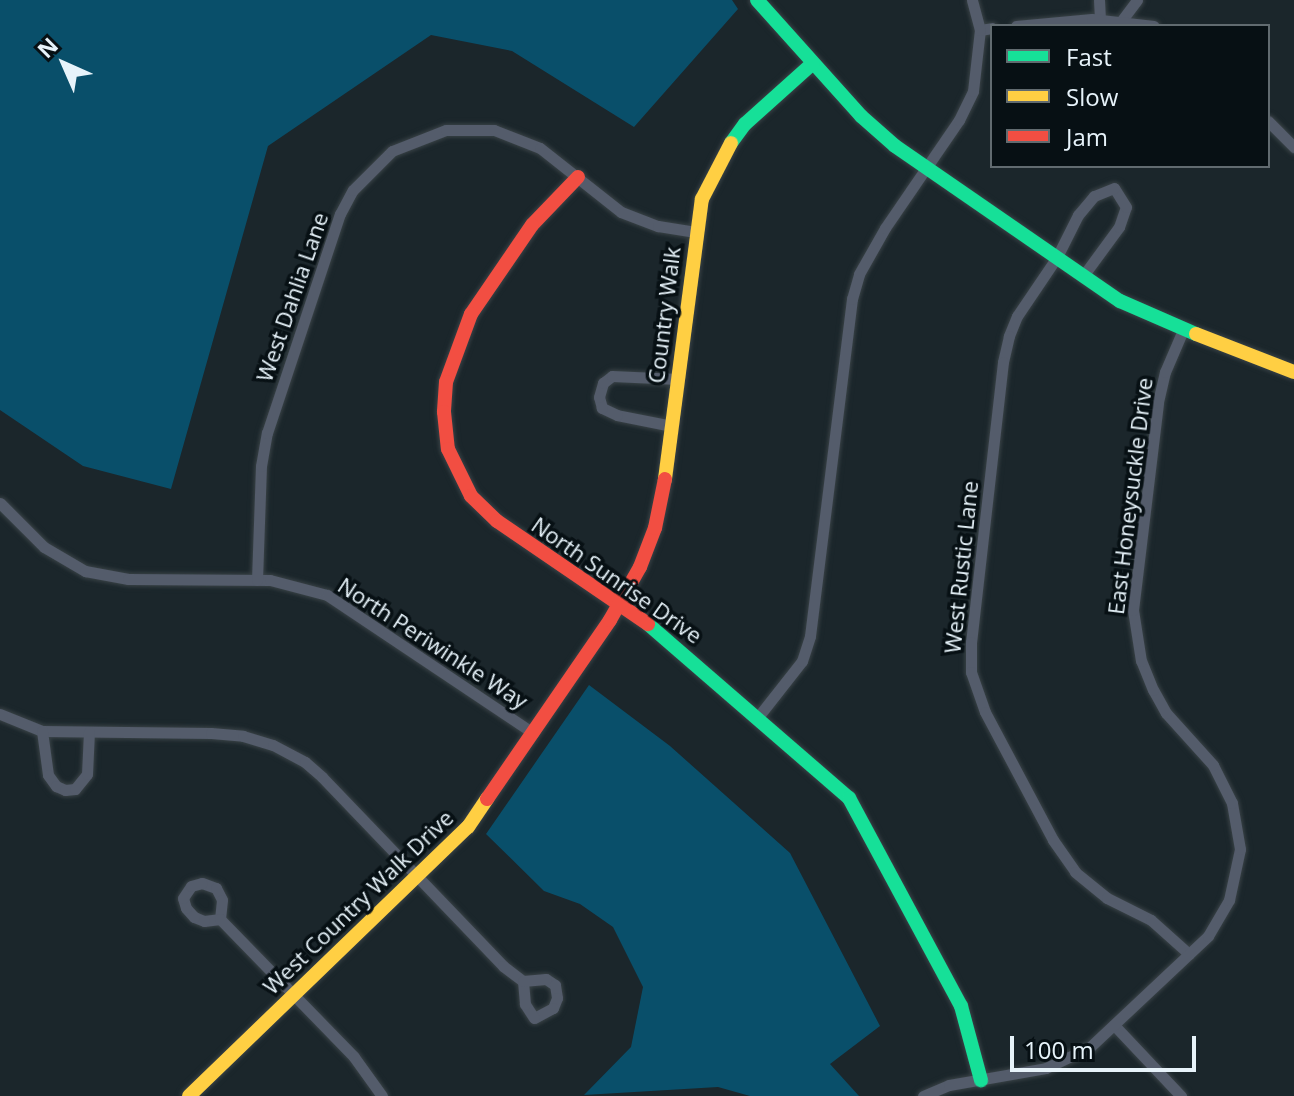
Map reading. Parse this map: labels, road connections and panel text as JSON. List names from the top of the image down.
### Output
{
  "streets": {
    "street": [
      "West Dahlia Lane",
      "Country Walk",
      "East Honeysuckle Drive",
      "West Rustic Lane",
      "North Sunrise Drive",
      "North Periwinkle Way",
      "West Country Walk Drive"
    ]
  },
  "crossings": [
    ["West Dahlia Lane", "Country Walk"],
    ["West Dahlia Lane", "North Sunrise Drive"],
    ["West Dahlia Lane", "North Periwinkle Way"],
    ["Country Walk", "North Sunrise Drive"],
    ["Country Walk", "West Country Walk Drive"],
    ["East Honeysuckle Drive", "West Rustic Lane"],
    ["East Honeysuckle Drive", "North Sunrise Drive"],
    ["North Sunrise Drive", "West Country Walk Drive"],
    ["North Periwinkle Way", "West Country Walk Drive"]
  ],
  "legend": ["Fast", "Slow", "Jam"],
  "scale_bar": "100 m",
  "north": "top left"
}
